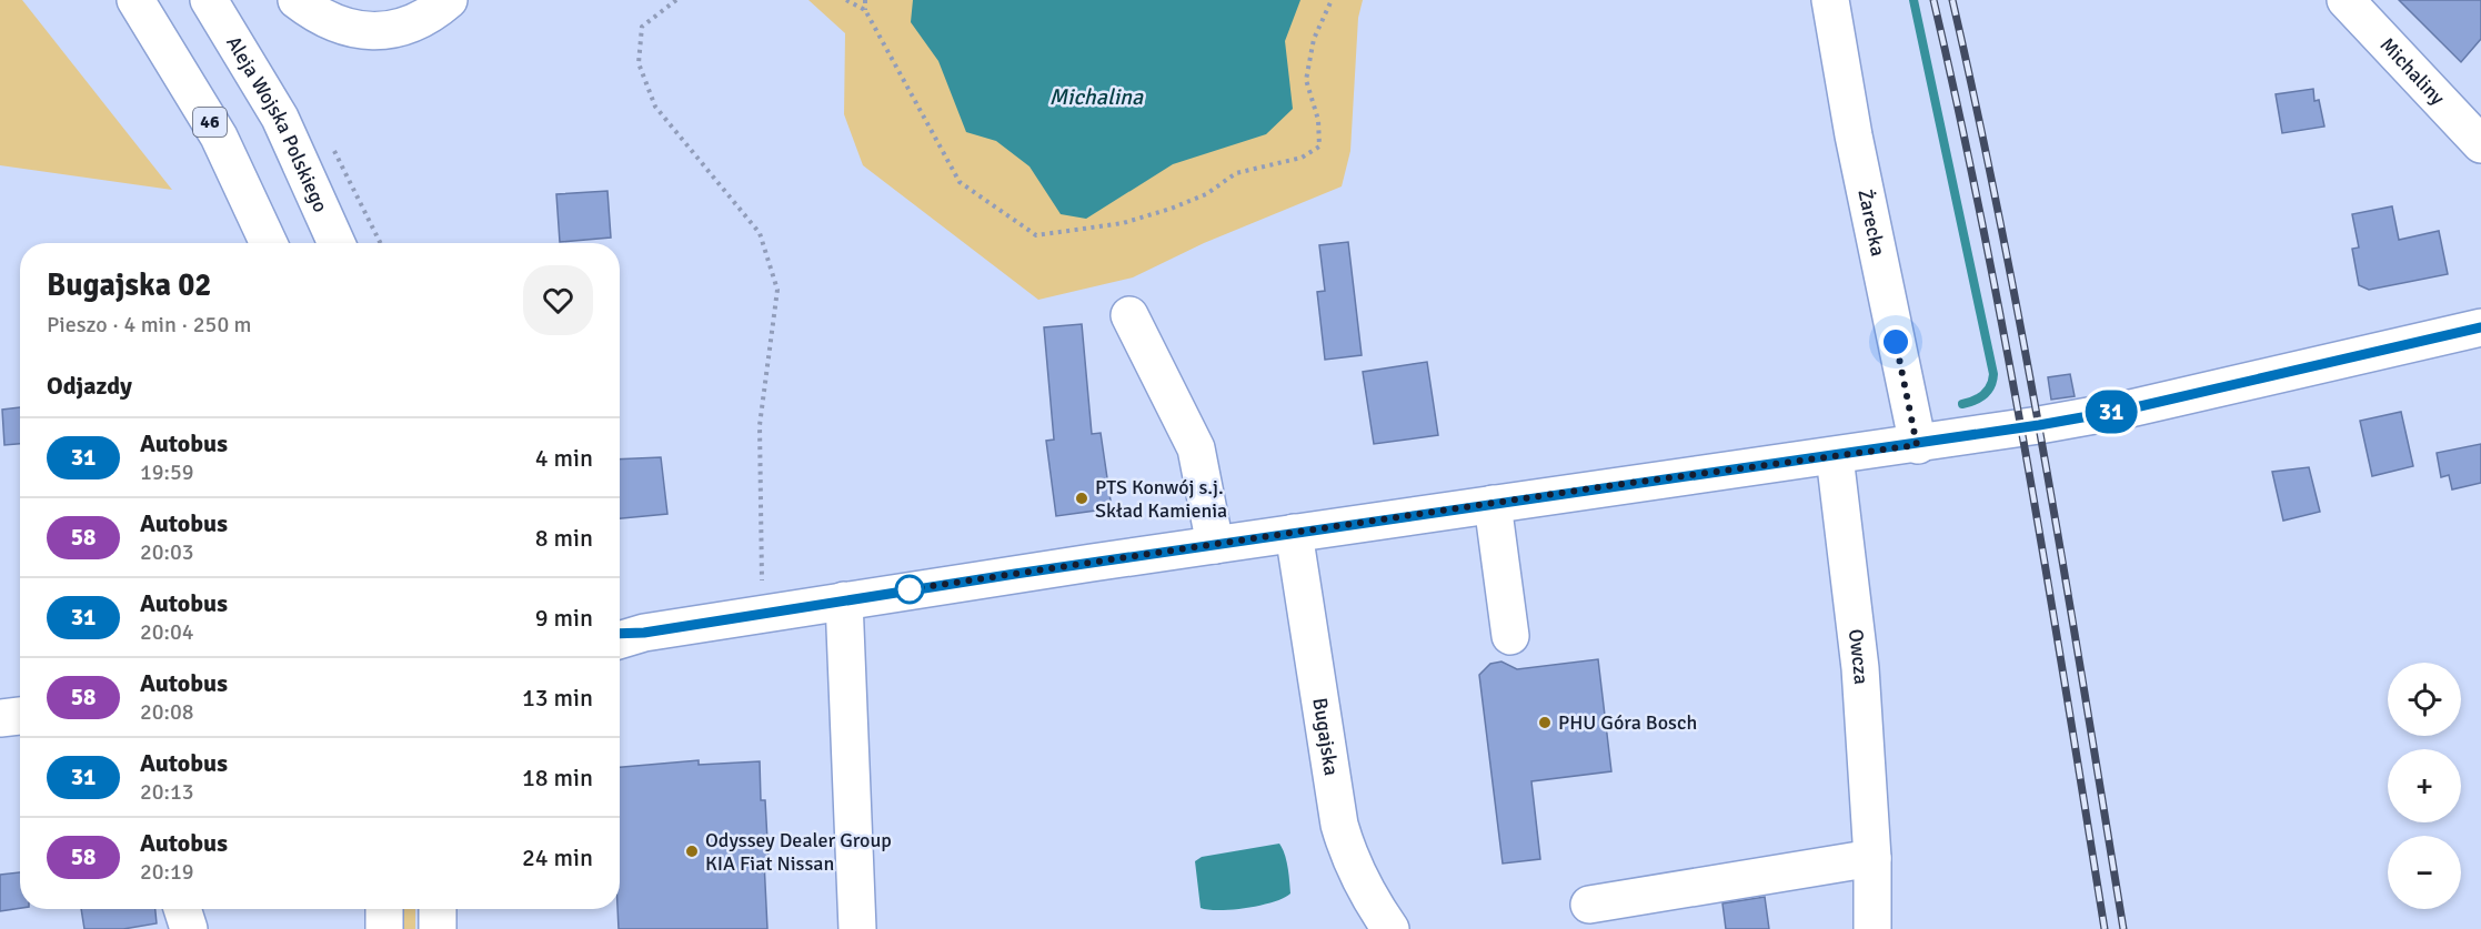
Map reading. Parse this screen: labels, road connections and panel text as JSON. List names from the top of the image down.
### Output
{
  "streets": {
    "main road": [
      "Michaliny",
      "46",
      "Aleja Wojska Polskiego",
      "Żarecka",
      "Owcza",
      "Bugajska"
    ]
  },
  "water": ["Michalina"],
  "places": ["PTS Konwój s.j. Skład Kamienia", "PHU Góra Bosch", "Odyssey Dealer Group KIA Fiat Nissan"],
  "lines": ["bus line 31"],
  "page": {
    "on_map": "31",
    "heading": [
      ["Bugajska 02", "Pieszo · 4 min · 250 m"],
      "Odjazdy"
    ],
    "list": [
      {
        "mark": "31",
        "name": "Autobus",
        "note": "19:59",
        "value": "4 min"
      },
      {
        "mark": "58",
        "name": "Autobus",
        "note": "20:03",
        "value": "8 min"
      },
      {
        "mark": "31",
        "name": "Autobus",
        "note": "20:04",
        "value": "9 min"
      },
      {
        "mark": "58",
        "name": "Autobus",
        "note": "20:08",
        "value": "13 min"
      },
      {
        "mark": "31",
        "name": "Autobus",
        "note": "20:13",
        "value": "18 min"
      },
      {
        "mark": "58",
        "name": "Autobus",
        "note": "20:19",
        "value": "24 min"
      }
    ],
    "map_buttons": ["+", "−"]
  }
}
